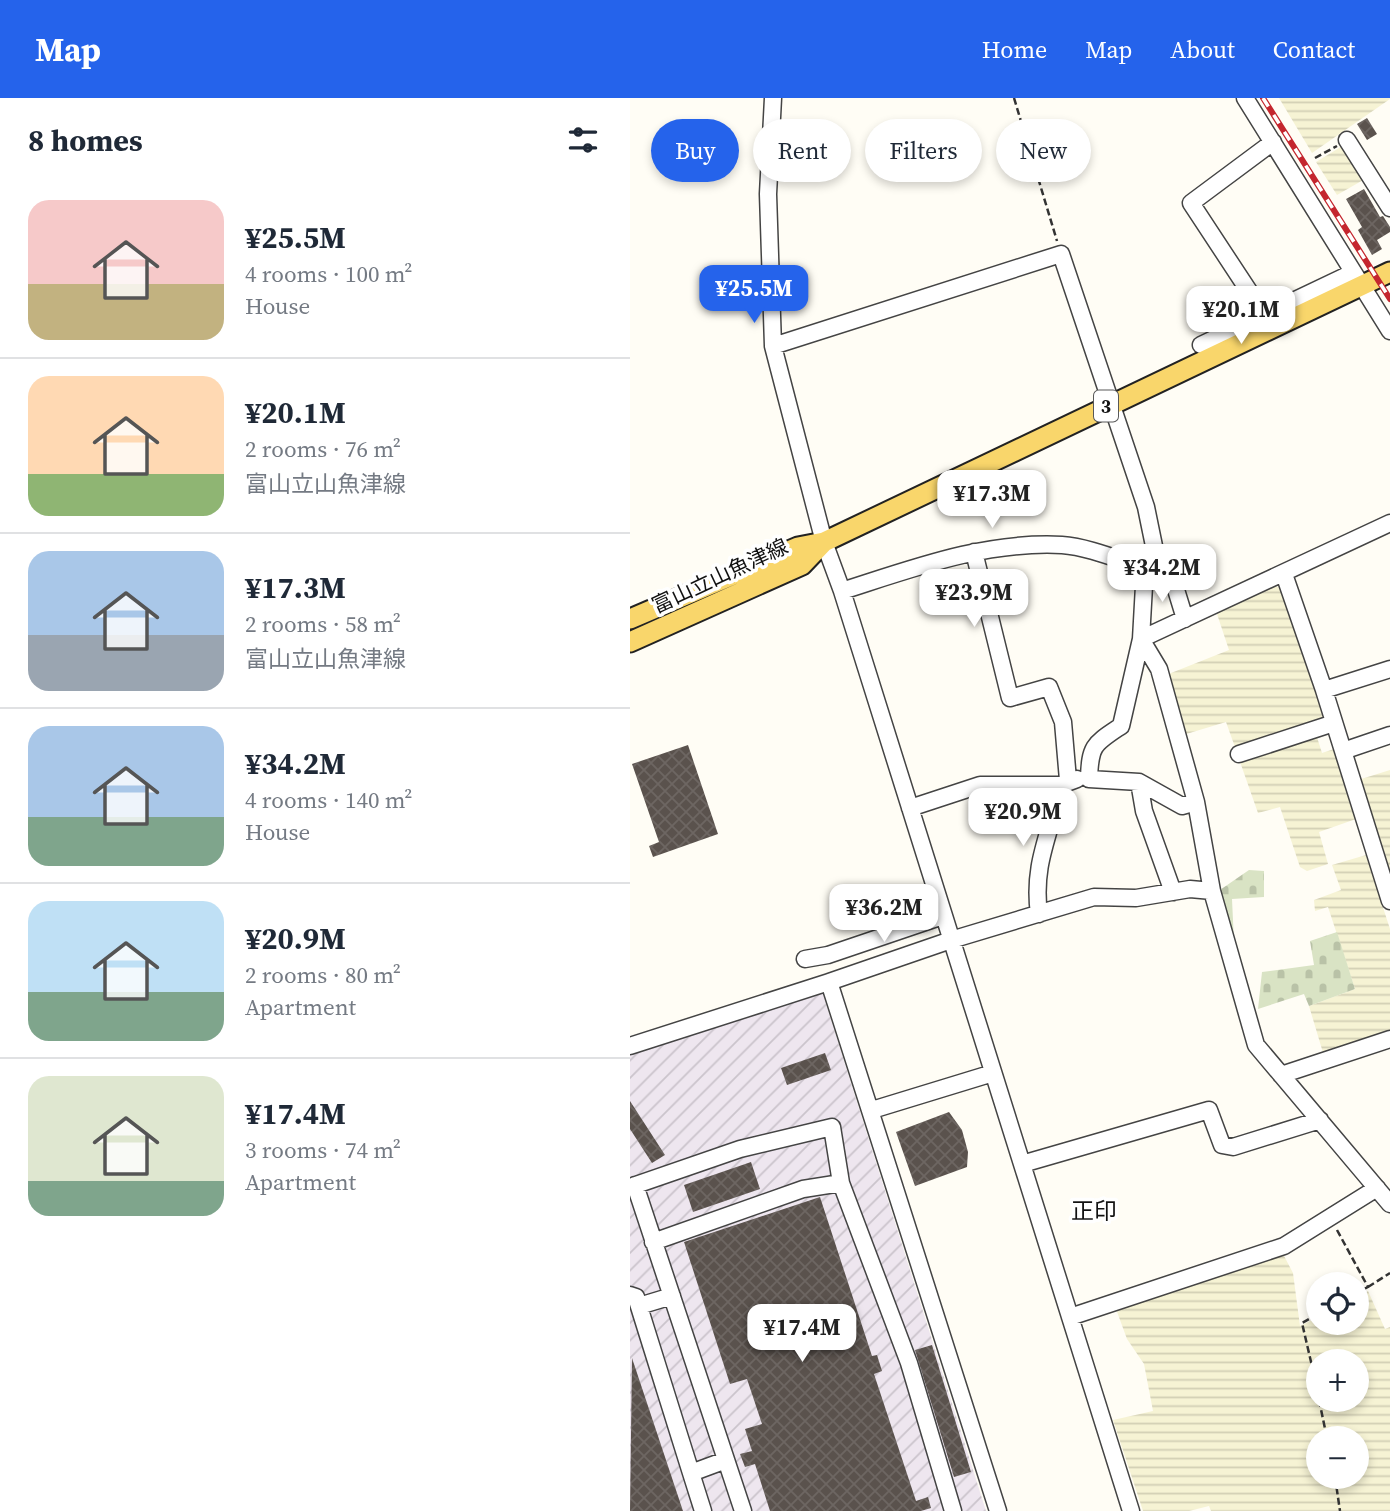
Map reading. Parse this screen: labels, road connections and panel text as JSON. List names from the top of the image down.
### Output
{
  "streets": {
    "main road": ["3", "富山立山魚津線"]
  },
  "districts": ["正印"],
  "page": {
    "header": "Map",
    "nav": [
      "Home",
      "Map",
      "About",
      "Contact"
    ],
    "heading": "8 homes",
    "chip": [
      "Buy",
      "Rent",
      "Filters",
      "New"
    ],
    "list": [
      {
        "name": "¥25.5M",
        "note": "4 rooms · 100 m² · House"
      },
      {
        "name": "¥20.1M",
        "note": "2 rooms · 76 m² · 富山立山魚津線"
      },
      {
        "name": "¥17.3M",
        "note": "2 rooms · 58 m² · 富山立山魚津線"
      },
      {
        "name": "¥34.2M",
        "note": "4 rooms · 140 m² · House"
      },
      {
        "name": "¥20.9M",
        "note": "2 rooms · 80 m² · Apartment"
      },
      {
        "name": "¥17.4M",
        "note": "3 rooms · 74 m² · Apartment"
      }
    ],
    "price": [
      "¥25.5M",
      "¥20.1M",
      "¥17.3M",
      "¥34.2M",
      "¥23.9M",
      "¥20.9M",
      "¥36.2M",
      "¥17.4M"
    ],
    "map_buttons": ["+", "−"]
  }
}
